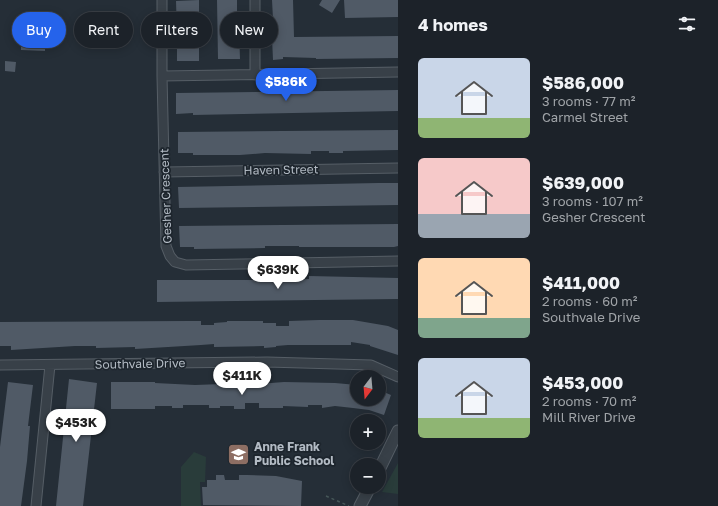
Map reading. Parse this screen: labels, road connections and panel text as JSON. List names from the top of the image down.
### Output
{
  "streets": {
    "street": ["Haven Street", "Gesher Crescent", "Southvale Drive"]
  },
  "crossings": [
    ["Haven Street", "Gesher Crescent"]
  ],
  "places": {
    "school or university": ["Anne Frank Public School"]
  },
  "north": "bottom",
  "page": {
    "heading": "4 homes",
    "chip": [
      "Buy",
      "Rent",
      "Filters",
      "New"
    ],
    "list": [
      {
        "name": "$586,000",
        "note": "3 rooms · 77 m² · Carmel Street"
      },
      {
        "name": "$639,000",
        "note": "3 rooms · 107 m² · Gesher Crescent"
      },
      {
        "name": "$411,000",
        "note": "2 rooms · 60 m² · Southvale Drive"
      },
      {
        "name": "$453,000",
        "note": "2 rooms · 70 m² · Mill River Drive"
      }
    ],
    "price": [
      "$586K",
      "$639K",
      "$411K",
      "$453K"
    ],
    "map_buttons": ["+", "−"]
  }
}
